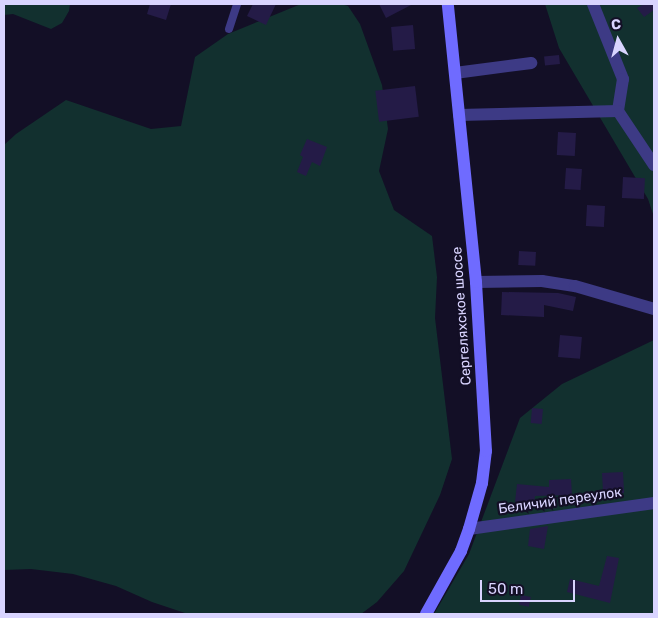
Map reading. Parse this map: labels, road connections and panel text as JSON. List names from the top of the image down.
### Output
{
  "streets": {
    "main road": ["Сергеляхское шоссе"],
    "street": ["Беличий переулок"]
  },
  "crossings": [
    ["Сергеляхское шоссе", "Беличий переулок"]
  ],
  "scale_bar": "50 m",
  "north": "top"
}
